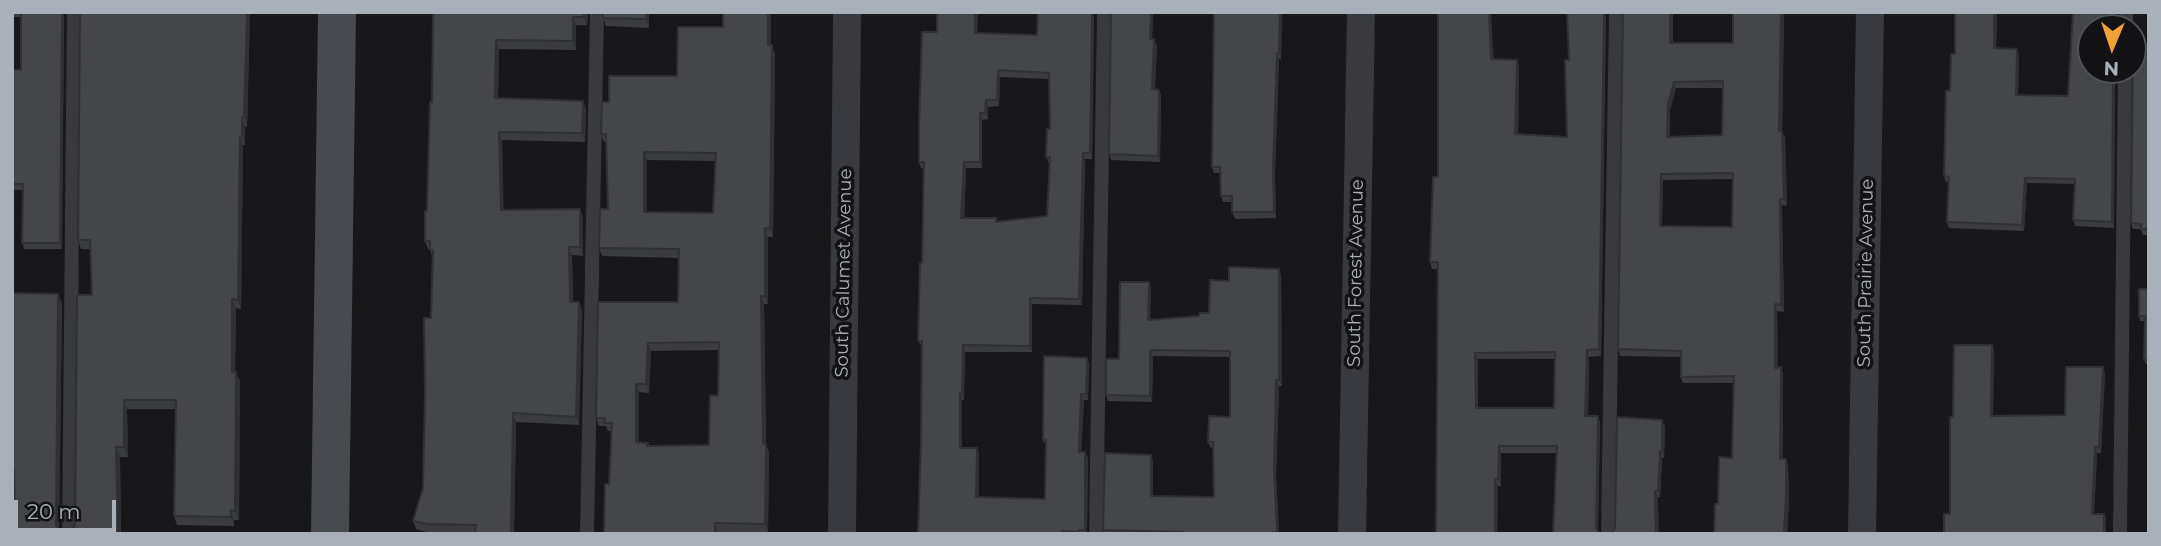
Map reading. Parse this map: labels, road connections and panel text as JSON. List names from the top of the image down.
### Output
{
  "streets": {
    "street": ["South Calumet Avenue", "South Forest Avenue", "South Prairie Avenue"]
  },
  "scale_bar": "20 m",
  "north": "bottom"
}
